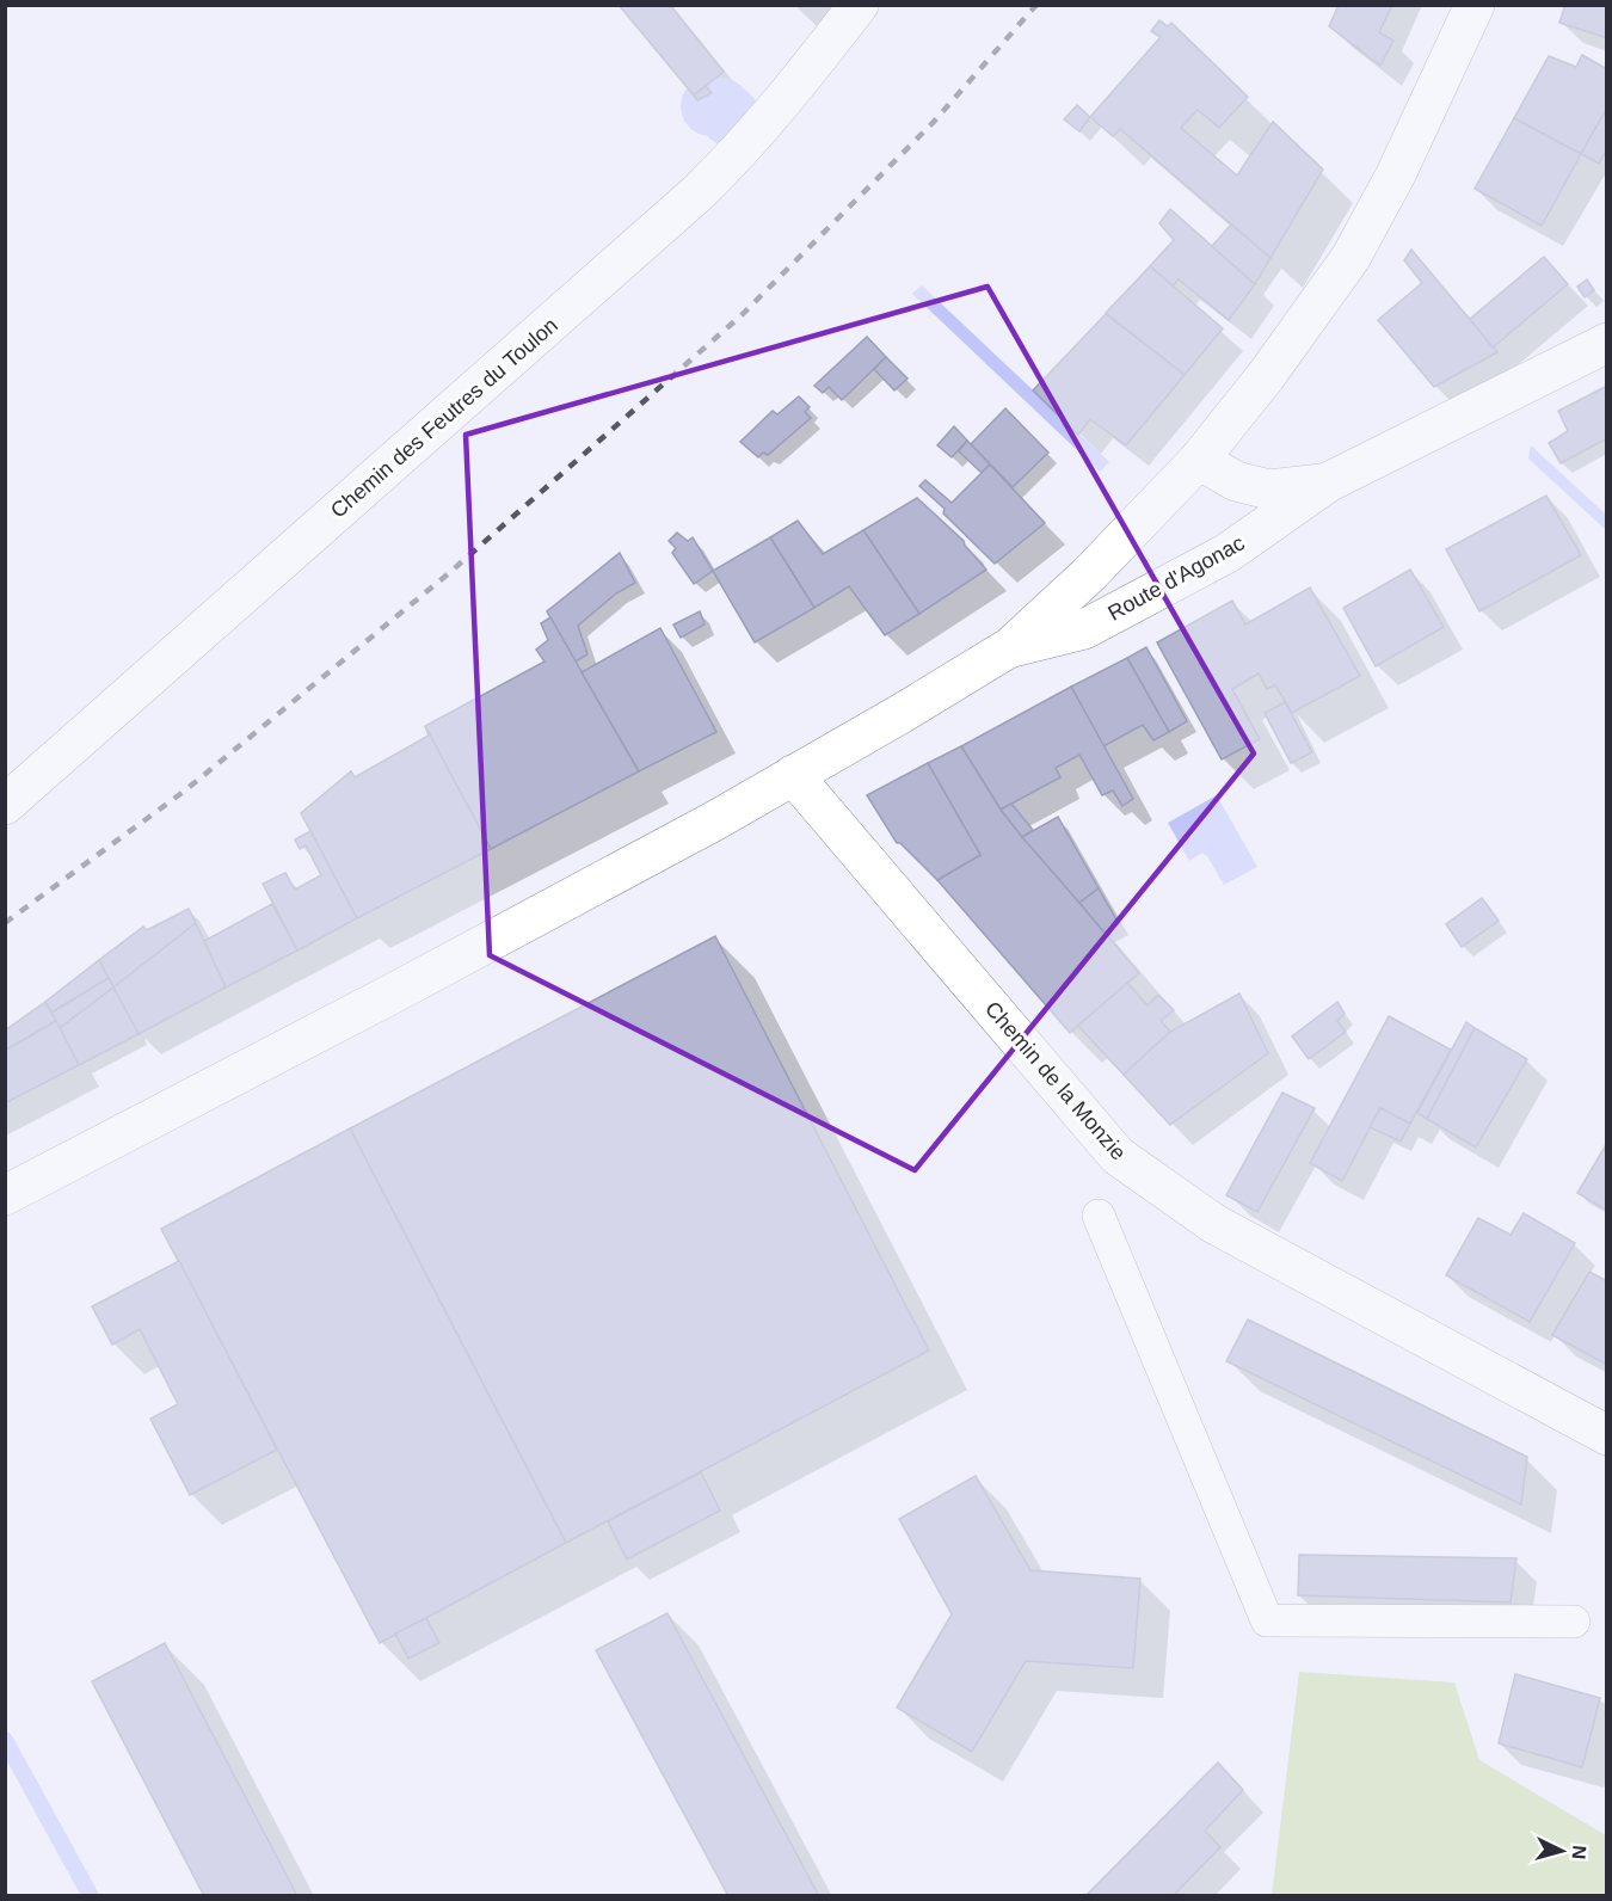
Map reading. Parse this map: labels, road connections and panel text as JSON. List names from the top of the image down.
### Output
{
  "streets": {
    "main road": ["Chemin des Feutres du Toulon", "Route d'Agonac", "Chemin de la Monzie"]
  },
  "north": "right"
}
